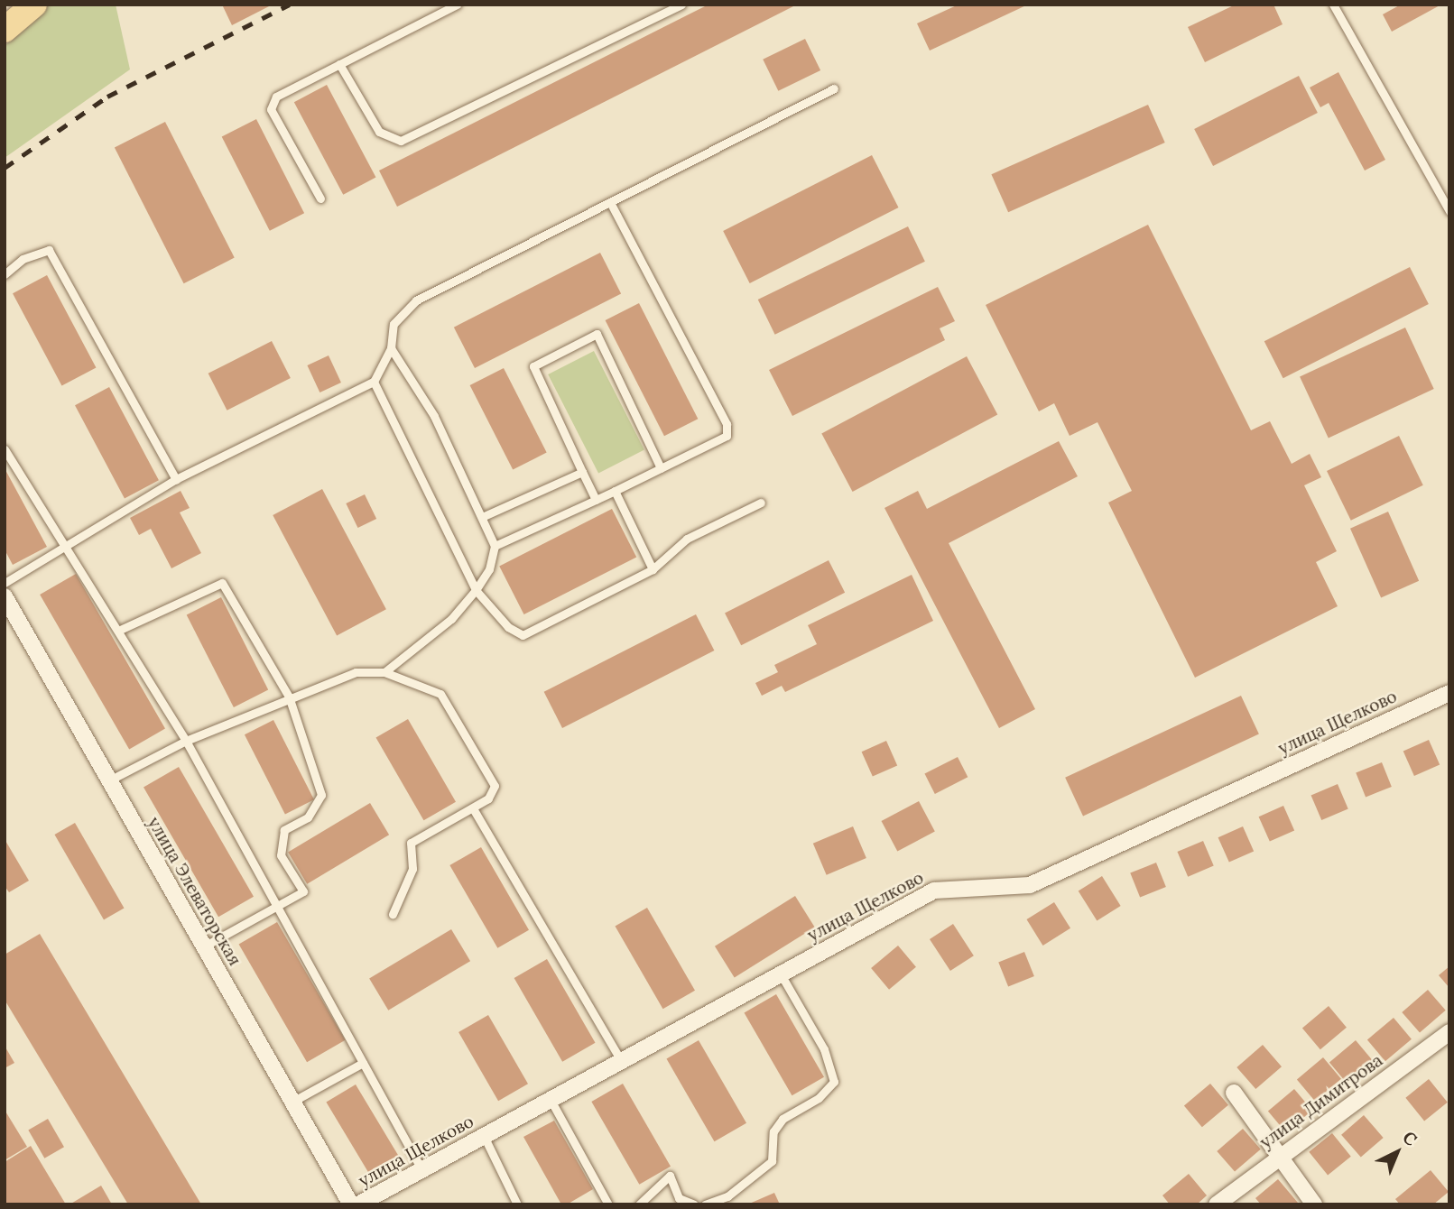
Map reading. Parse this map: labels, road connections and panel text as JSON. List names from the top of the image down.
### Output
{
  "streets": {
    "street": ["улица Щелково", "улица Элеваторская", "улица Димитрова"]
  },
  "north": "top right"
}
